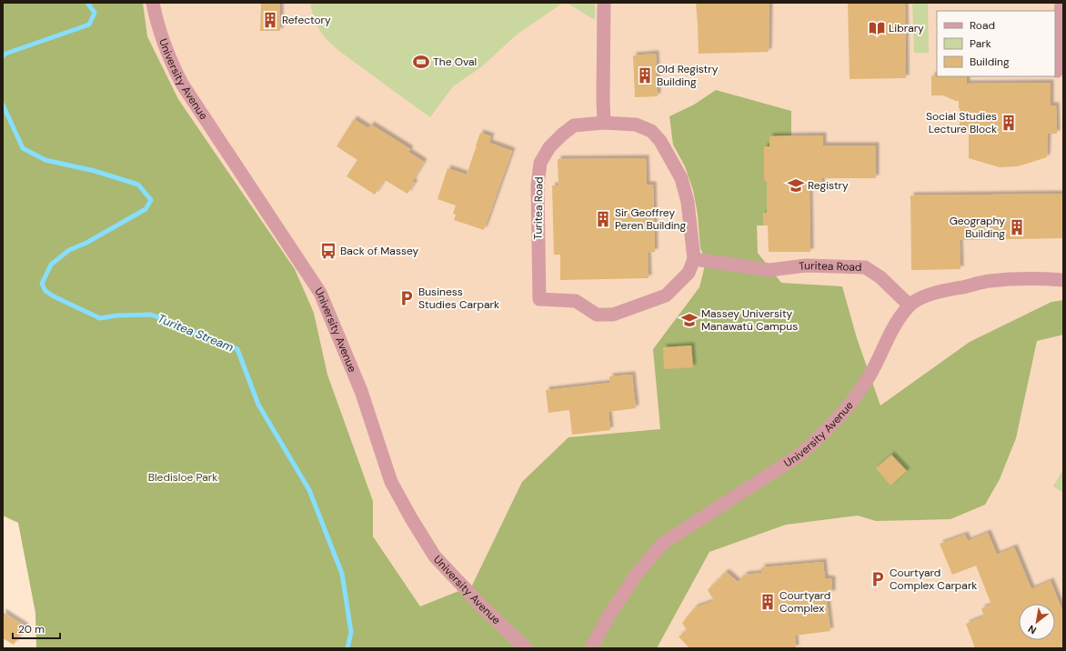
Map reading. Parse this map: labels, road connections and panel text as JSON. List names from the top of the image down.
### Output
{
  "streets": {
    "street": ["University Avenue", "Turitea Road"]
  },
  "crossings": [
    ["University Avenue", "Turitea Road"]
  ],
  "water": ["Turitea Stream"],
  "parks": ["Bledisloe Park"],
  "places": {
    "building": [
      "Refectory",
      "Old Registry Building",
      "Social Studies Lecture Block",
      "Sir Geoffrey Peren Building",
      "Geography Building",
      "Courtyard Complex"
    ],
    "library": ["Library"],
    "sports": ["The Oval"],
    "school or university": ["Registry", "Massey University Manawatū Campus"],
    "bus stop": ["Back of Massey"],
    "parking": ["Business Studies Carpark", "Courtyard Complex Carpark"]
  },
  "legend": ["Road", "Park", "Building"],
  "scale_bar": "20 m",
  "north": "bottom left"
}
